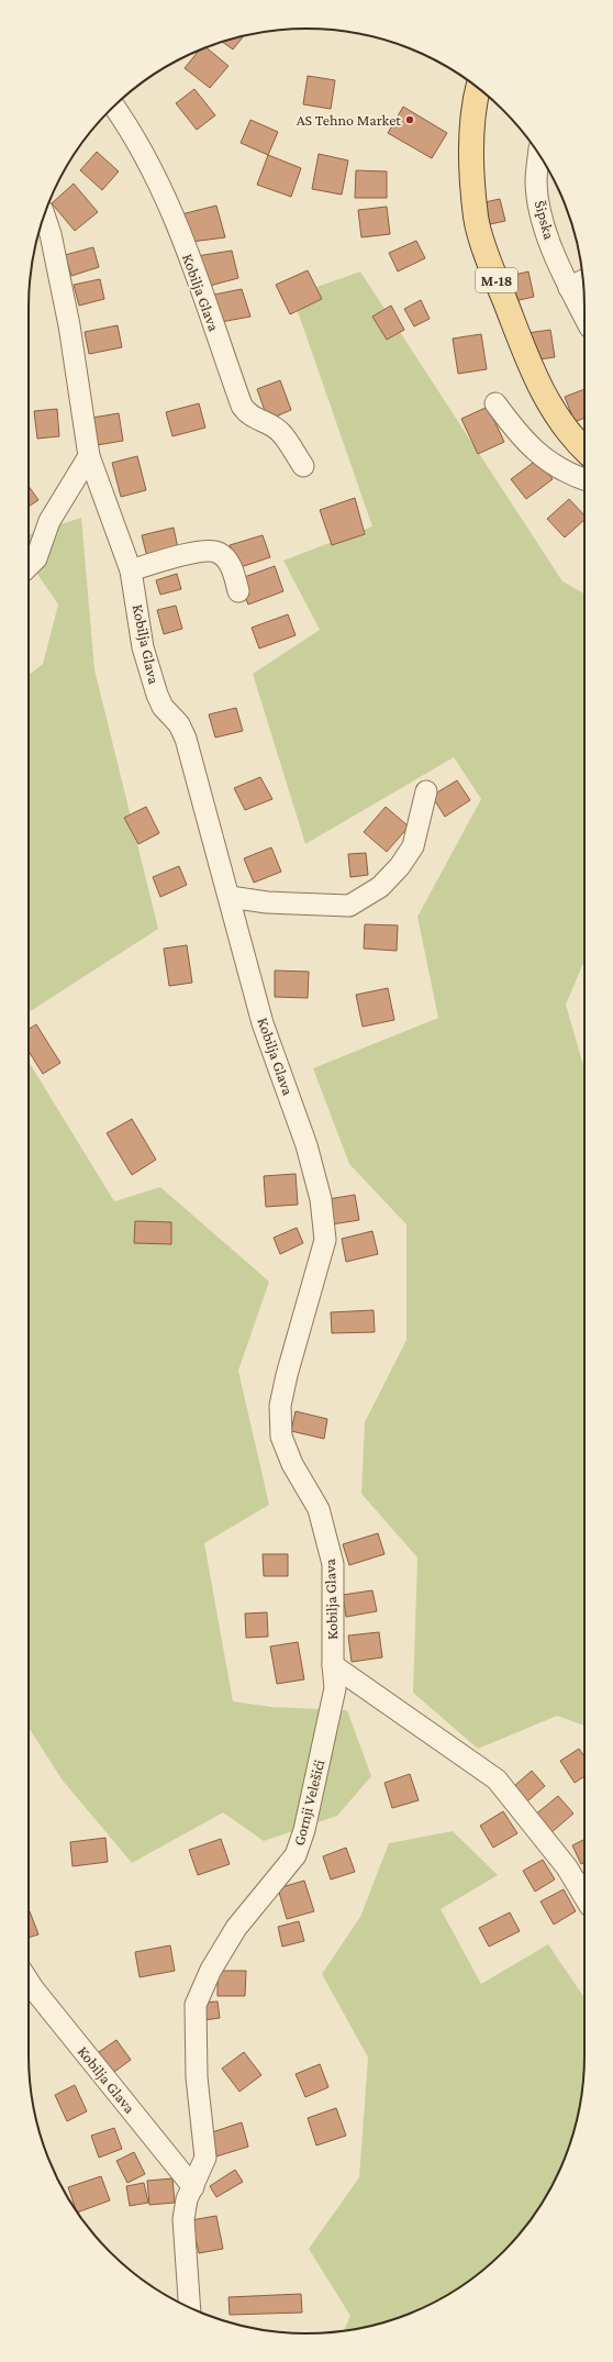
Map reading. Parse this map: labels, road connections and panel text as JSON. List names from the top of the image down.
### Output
{
  "streets": {
    "main road": ["M-18"],
    "street": ["Šipska", "Kobilja Glava", "Gornji Velešići"]
  },
  "crossings": [
    ["Kobilja Glava", "Gornji Velešići"]
  ],
  "places": ["AS Tehno Market"]
}
